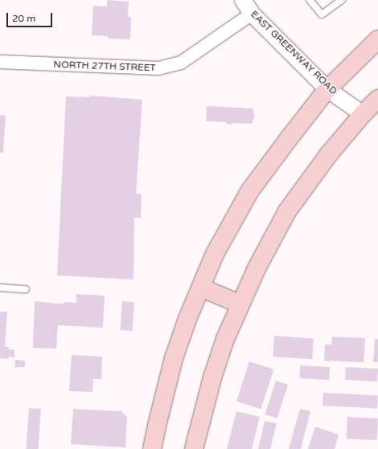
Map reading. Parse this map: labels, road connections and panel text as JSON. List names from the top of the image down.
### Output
{
  "streets": {
    "street": ["EAST GREENWAY ROAD", "NORTH 27TH STREET"]
  },
  "crossings": [
    ["EAST GREENWAY ROAD", "NORTH 27TH STREET"]
  ],
  "scale_bar": "20 m"
}
